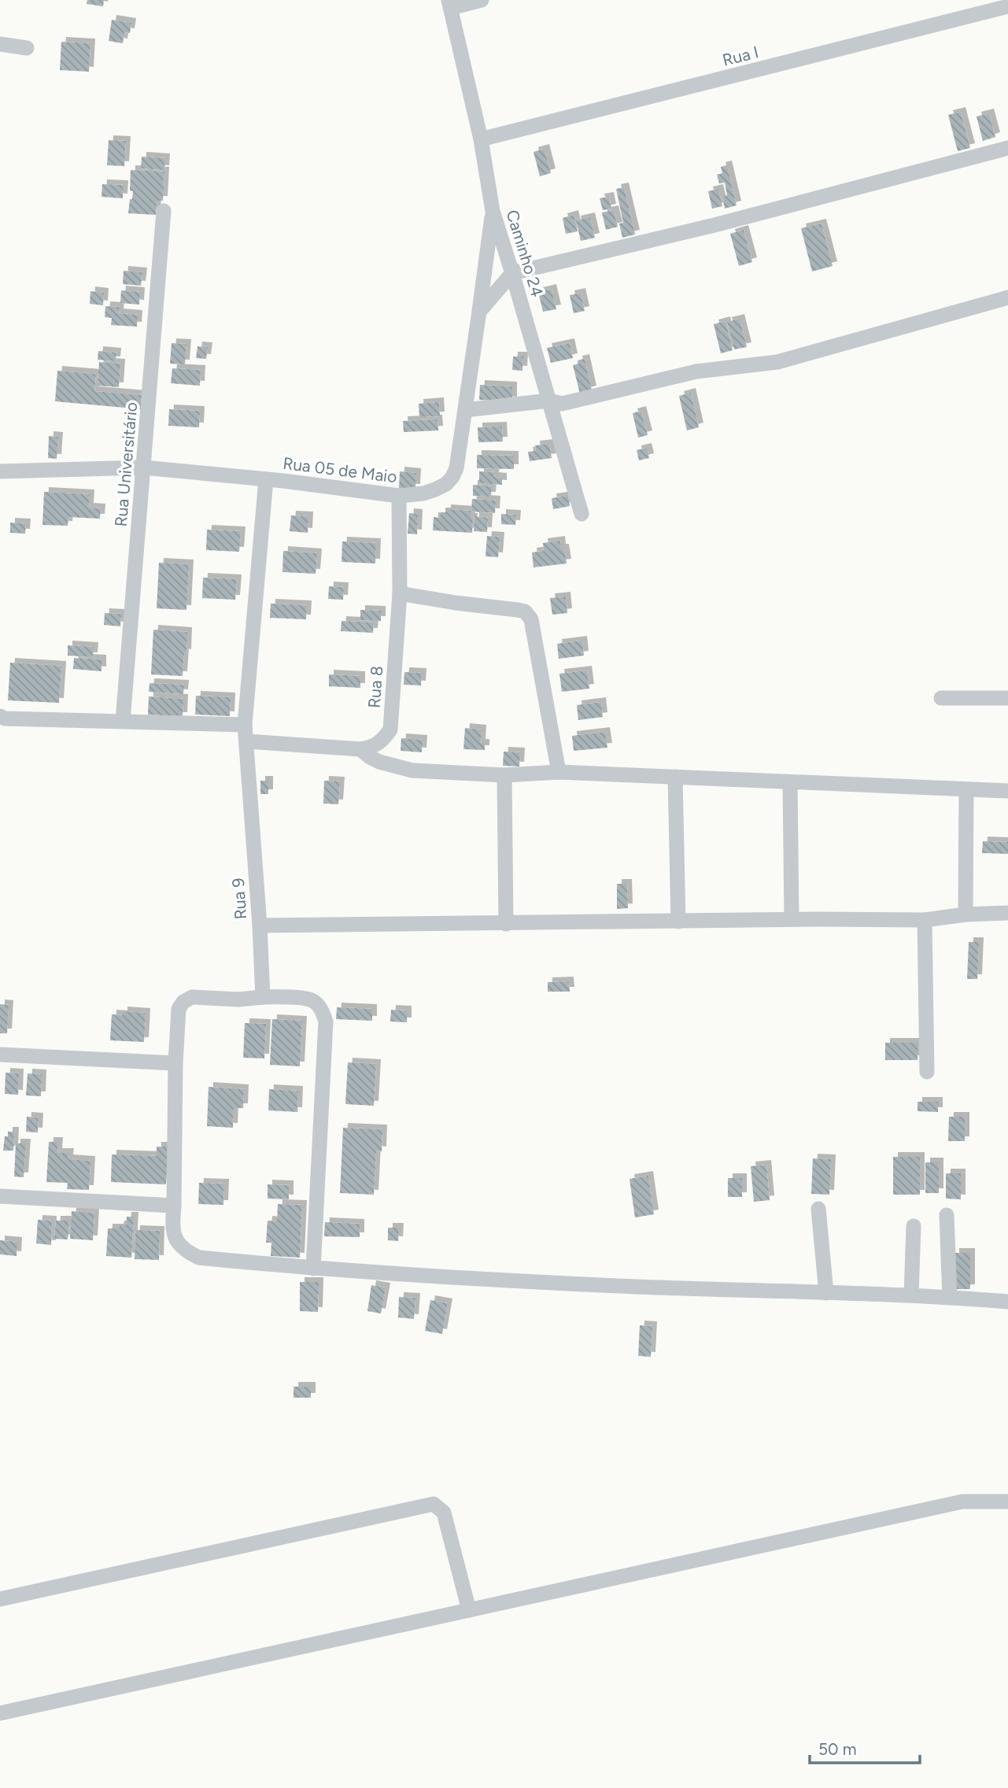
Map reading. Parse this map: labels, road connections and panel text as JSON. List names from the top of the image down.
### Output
{
  "streets": {
    "street": [
      "Rua I",
      "Caminho 24",
      "Rua Universitário",
      "Rua 05 de Maio",
      "Rua 8",
      "Rua 9"
    ]
  },
  "crossings": [
    ["Rua I", "Caminho 24"],
    ["Caminho 24", "Rua 05 de Maio"],
    ["Rua Universitário", "Rua 05 de Maio"],
    ["Rua 05 de Maio", "Rua 8"],
    ["Rua 05 de Maio", "Rua 9"],
    ["Rua 8", "Rua 9"]
  ],
  "scale_bar": "50 m"
}
